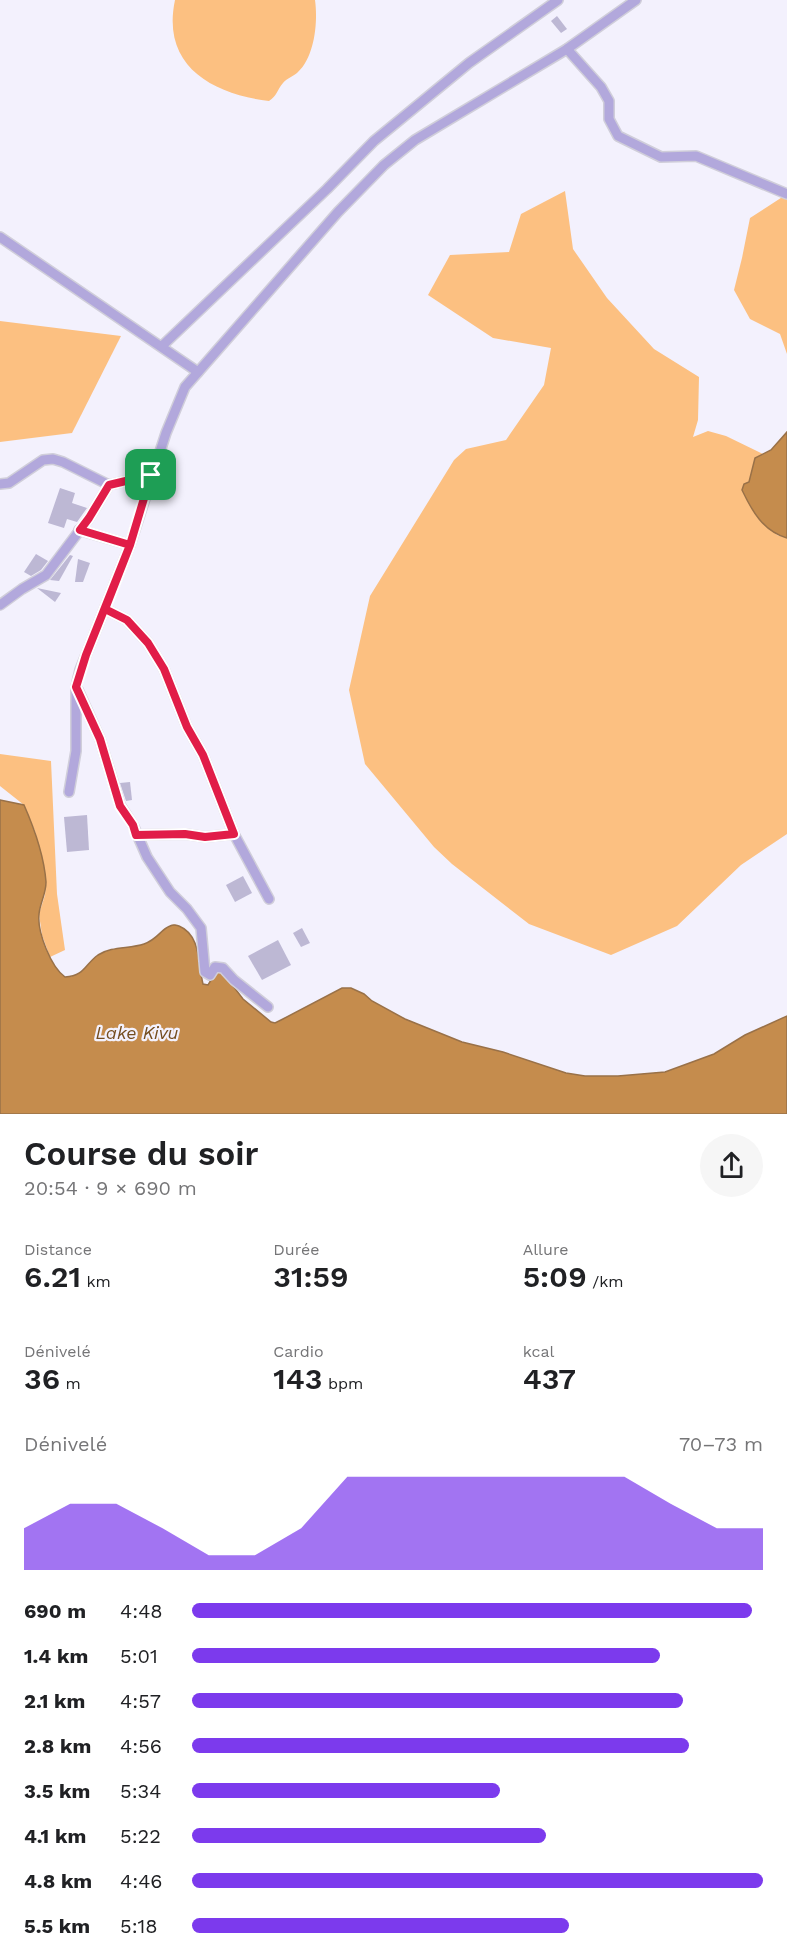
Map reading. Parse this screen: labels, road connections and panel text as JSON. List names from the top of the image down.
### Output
{
  "water": ["Lake Kivu"],
  "page": {
    "heading": ["Course du soir", "20:54 · 9 × 690 m"],
    "stats": [
      ["Distance", "6.21 km"],
      ["Durée", "31:59"],
      ["Allure", "5:09 /km"],
      ["Dénivelé", "36 m"],
      ["Cardio", "143 bpm"],
      ["kcal", "437"]
    ],
    "chart": ["Dénivelé", "70–73 m"],
    "list": [
      {
        "name": "690 m",
        "note": "4:48"
      },
      {
        "name": "1.4 km",
        "note": "5:01"
      },
      {
        "name": "2.1 km",
        "note": "4:57"
      },
      {
        "name": "2.8 km",
        "note": "4:56"
      },
      {
        "name": "3.5 km",
        "note": "5:34"
      },
      {
        "name": "4.1 km",
        "note": "5:22"
      },
      {
        "name": "4.8 km",
        "note": "4:46"
      },
      {
        "name": "5.5 km",
        "note": "5:18"
      }
    ]
  }
}
